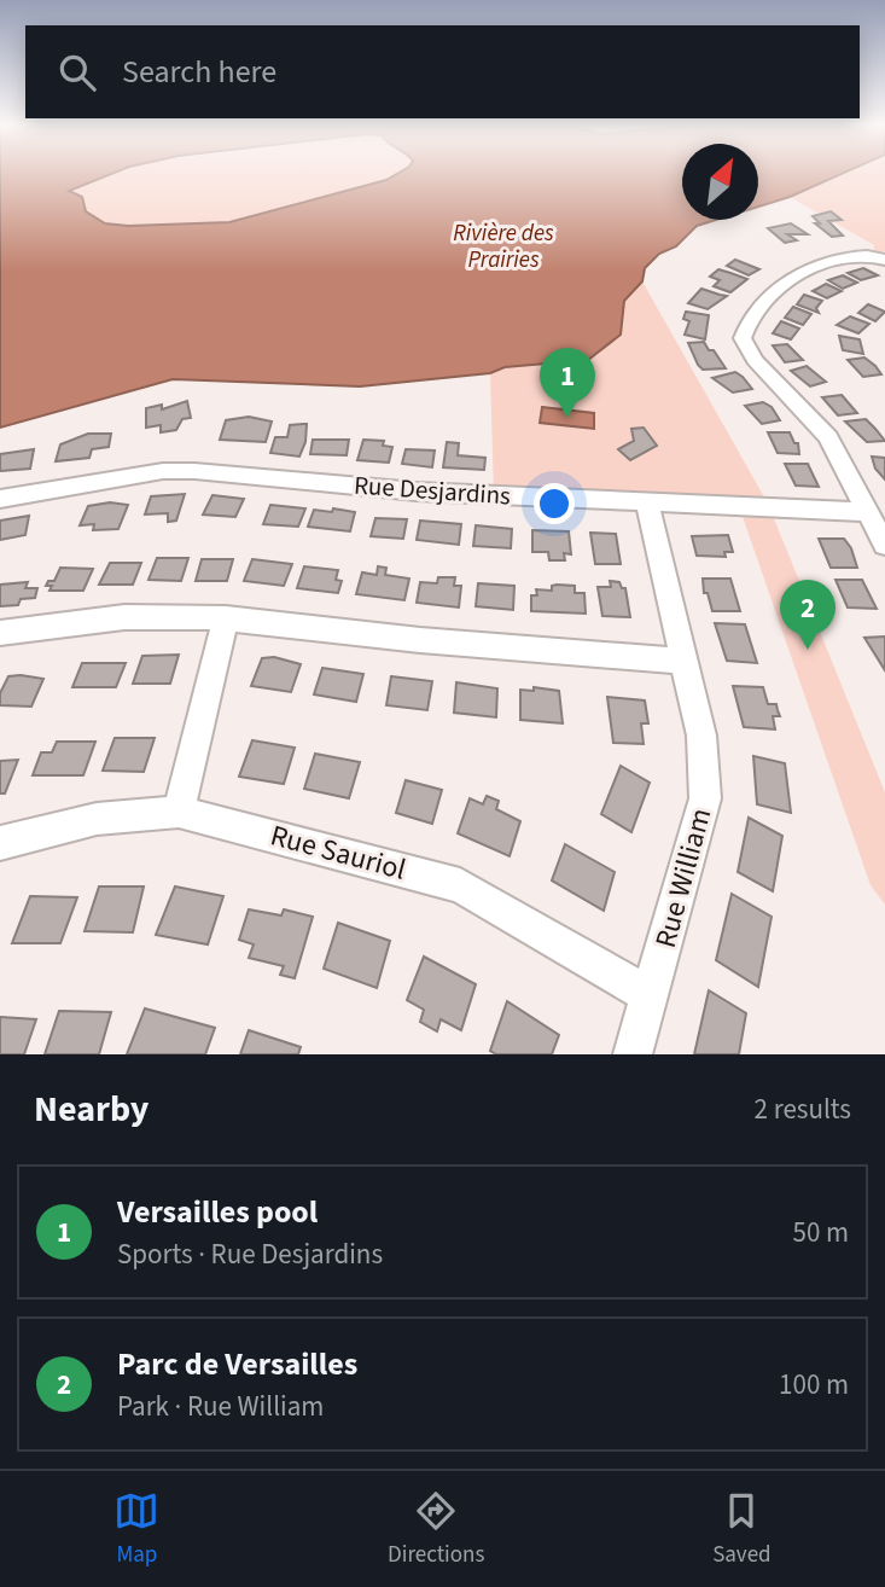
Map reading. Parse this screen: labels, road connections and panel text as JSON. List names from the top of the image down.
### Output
{
  "streets": {
    "street": ["Rue Desjardins", "Rue Sauriol", "Rue William"]
  },
  "crossings": [
    ["Rue Desjardins", "Rue William"],
    ["Rue Sauriol", "Rue William"]
  ],
  "water": ["Rivière des Prairies"],
  "north": "top right",
  "page": {
    "search": "Search here",
    "pins": ["1", "2"],
    "heading": ["Nearby", "2 results"],
    "list": [
      {
        "mark": "1",
        "name": "Versailles pool",
        "note": "Sports · Rue Desjardins",
        "value": "50 m"
      },
      {
        "mark": "2",
        "name": "Parc de Versailles",
        "note": "Park · Rue William",
        "value": "100 m"
      }
    ],
    "nav": ["Map", "Directions", "Saved"]
  }
}
